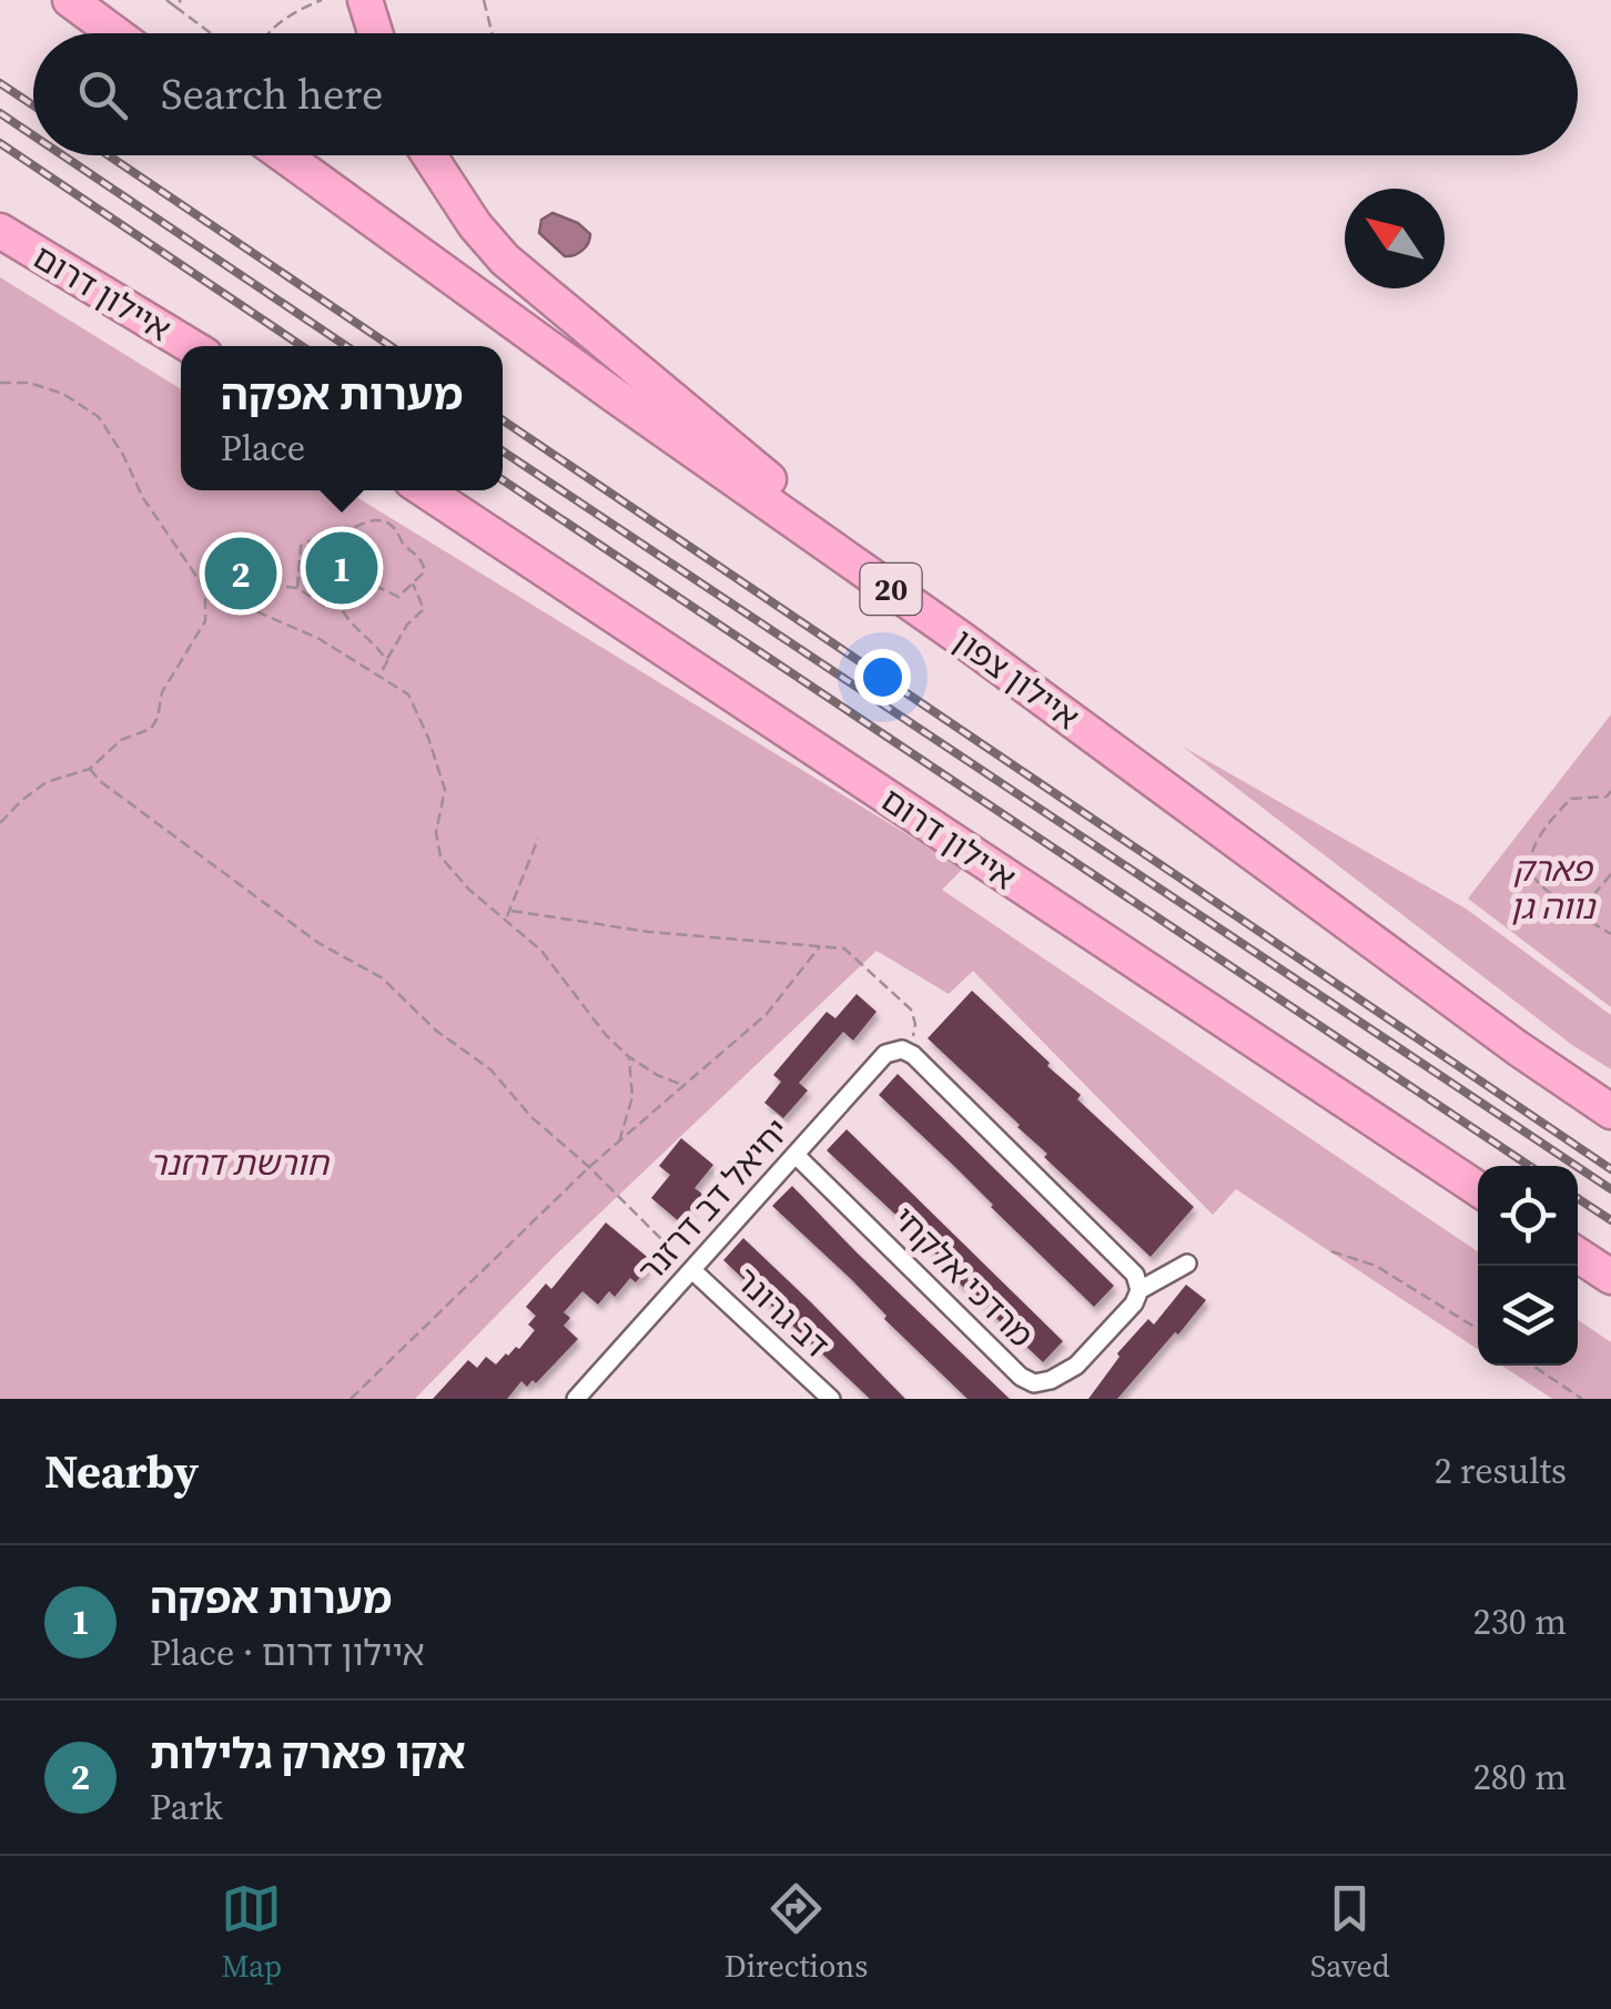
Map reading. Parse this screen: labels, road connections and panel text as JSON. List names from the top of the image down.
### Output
{
  "streets": {
    "highway": ["איילון דרום", "20", "איילון צפון"],
    "street": ["יחיאל דב דרזנר", "מרדכי אלקחי", "דב גרונר"]
  },
  "crossings": [
    ["יחיאל דב דרזנר", "מרדכי אלקחי"],
    ["יחיאל דב דרזנר", "דב גרונר"]
  ],
  "parks": ["פארק נווה גן", "חורשת דרזנר"],
  "north": "top left",
  "page": {
    "search": "Search here",
    "popup": ["מערות אפקה", "Place"],
    "pins": ["1", "2"],
    "heading": ["Nearby", "2 results"],
    "list": [
      {
        "mark": "1",
        "name": "מערות אפקה",
        "note": "Place · איילון דרום",
        "value": "230 m"
      },
      {
        "mark": "2",
        "name": "אקו פארק גלילות",
        "note": "Park",
        "value": "280 m"
      }
    ],
    "nav": ["Map", "Directions", "Saved"]
  }
}
